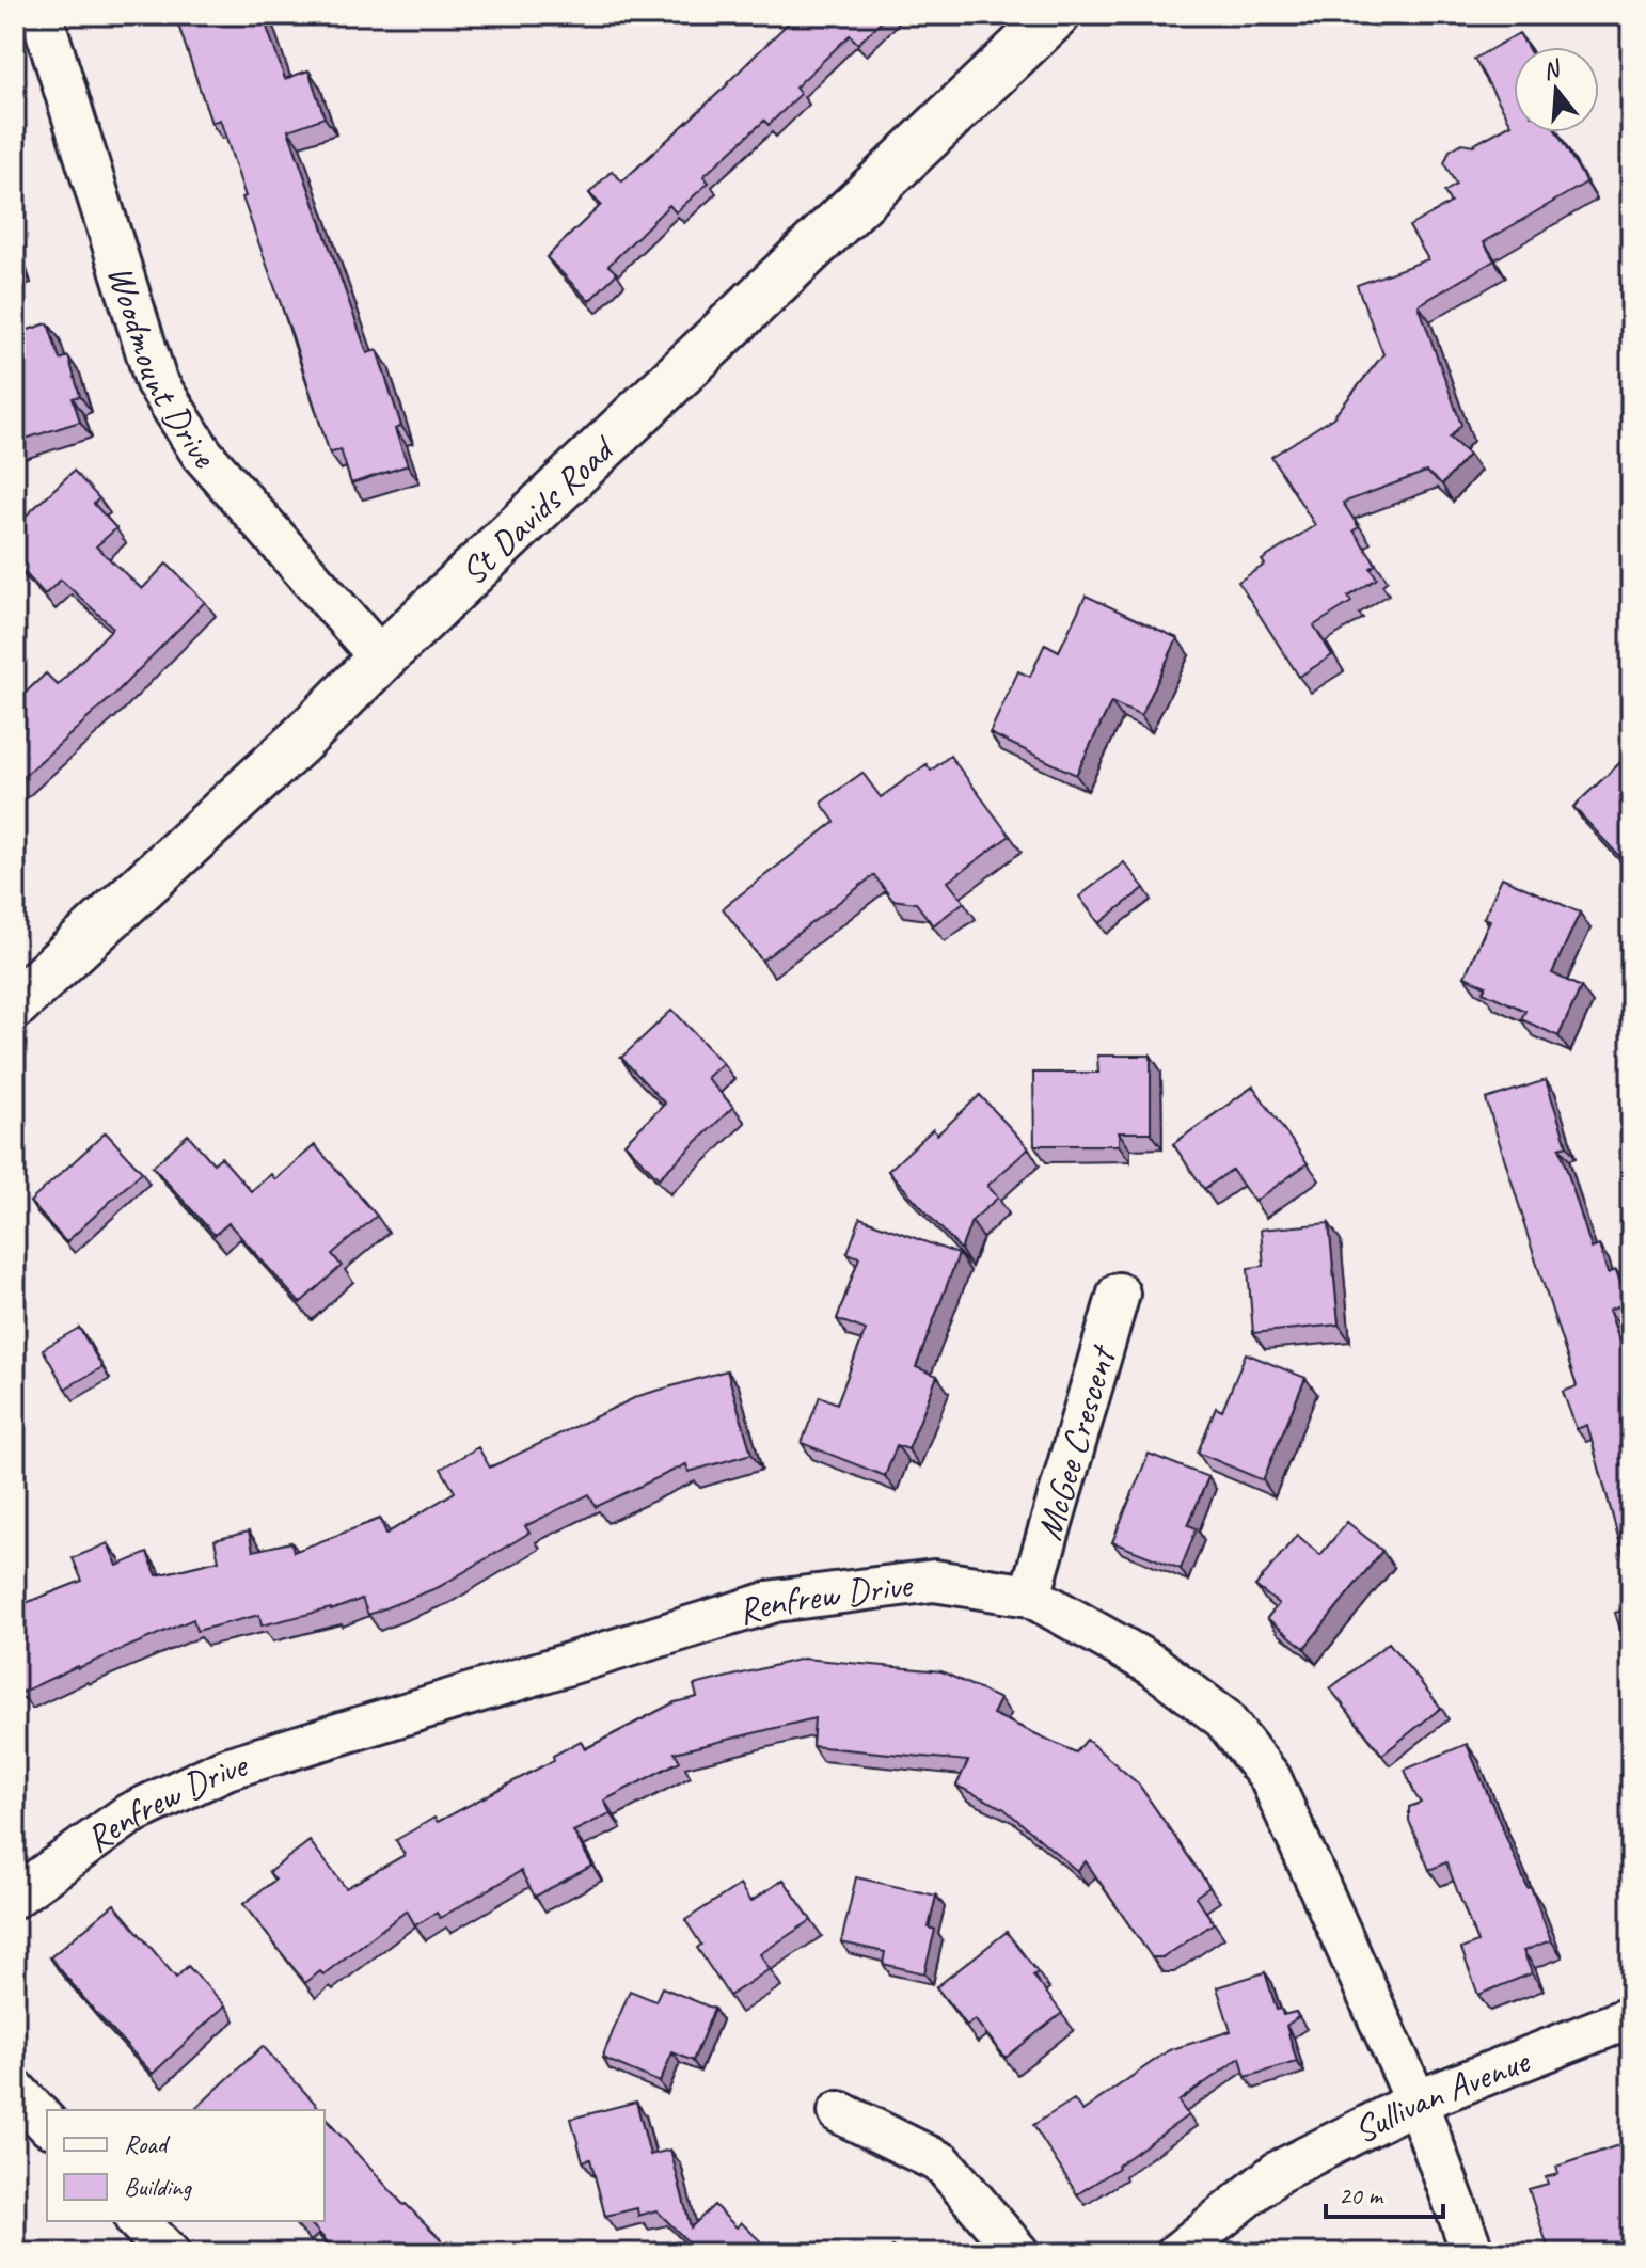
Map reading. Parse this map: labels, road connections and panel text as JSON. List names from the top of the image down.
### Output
{
  "streets": {
    "main road": ["St Davids Road"],
    "street": [
      "Woodmount Drive",
      "McGee Crescent",
      "Renfrew Drive",
      "Sullivan Avenue"
    ]
  },
  "crossings": [
    ["Woodmount Drive", "St Davids Road"],
    ["McGee Crescent", "Renfrew Drive"],
    ["Renfrew Drive", "Sullivan Avenue"]
  ],
  "legend": ["Road", "Building"],
  "scale_bar": "20 m",
  "north": "top"
}
